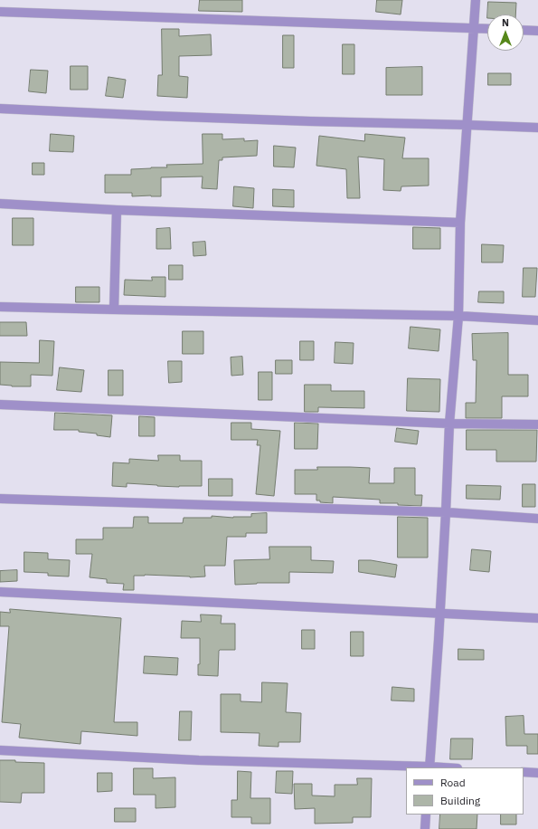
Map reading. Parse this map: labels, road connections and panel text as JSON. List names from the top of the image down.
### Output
{
  "legend": ["Road", "Building"],
  "north": "top"
}
